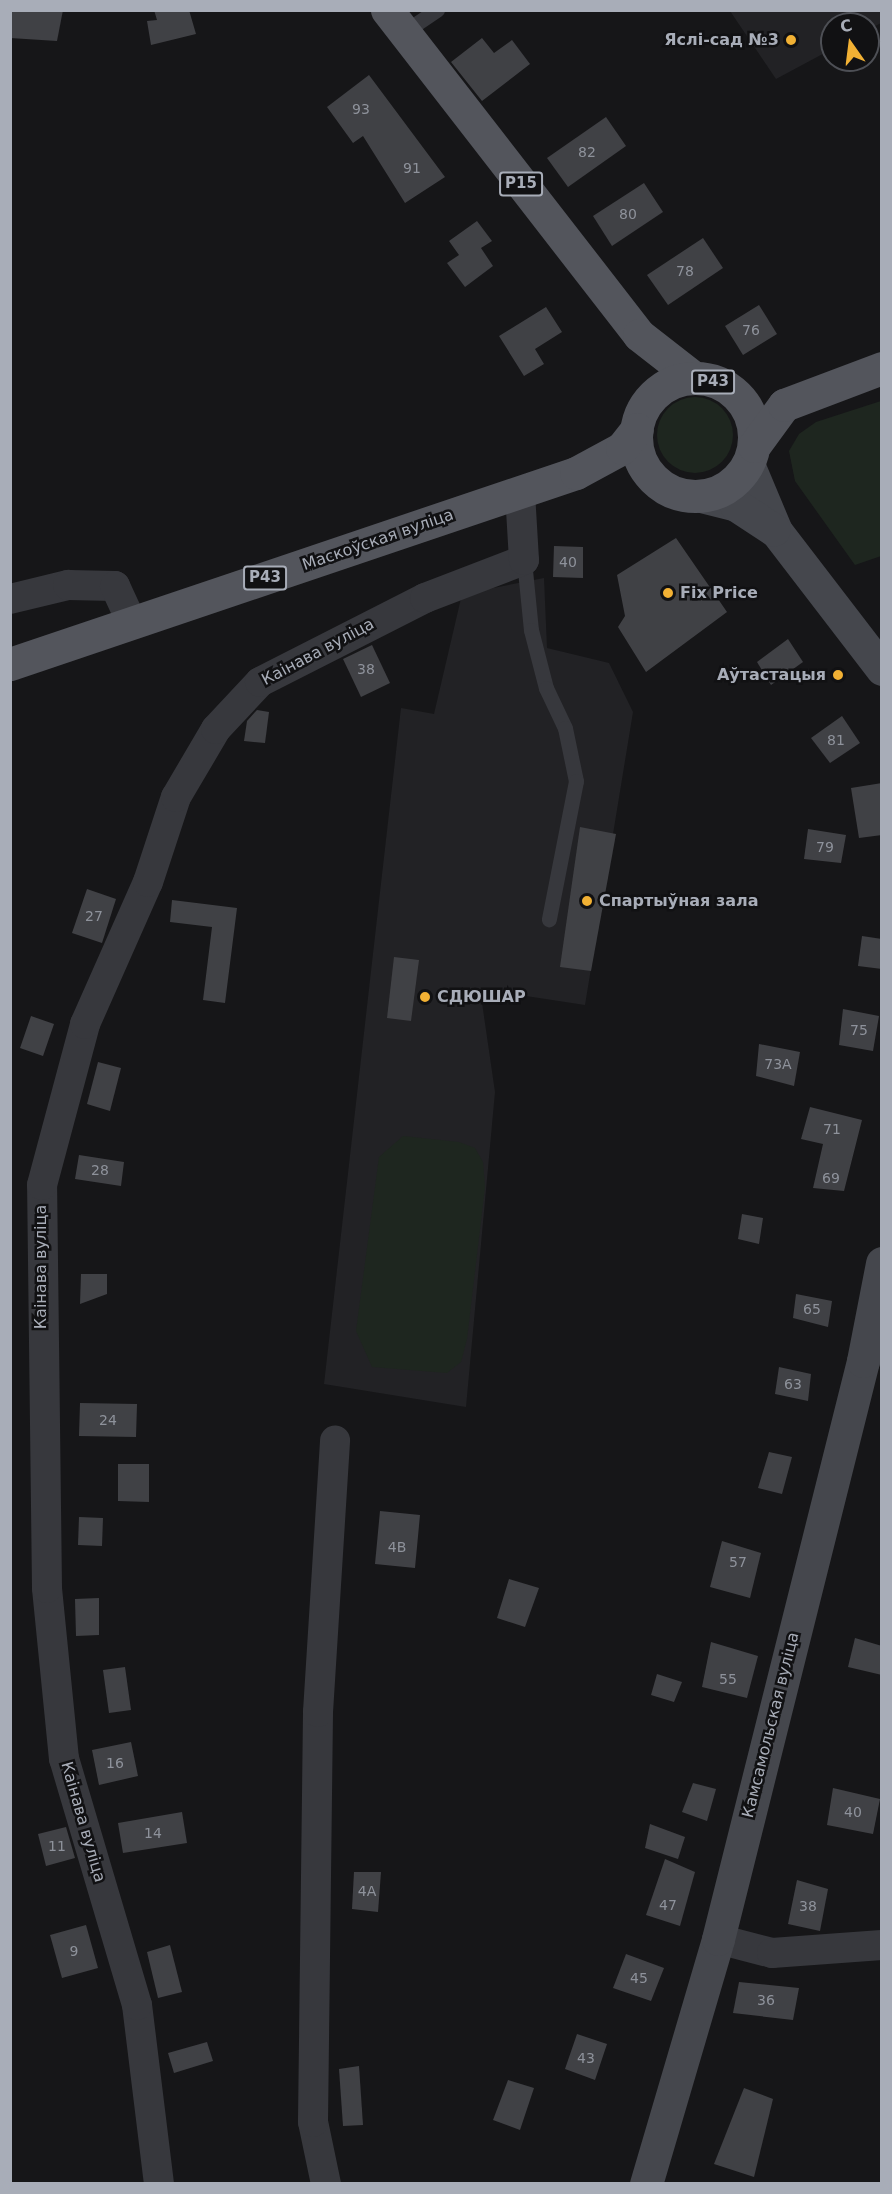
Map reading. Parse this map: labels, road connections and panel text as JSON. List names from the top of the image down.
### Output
{
  "streets": {
    "main road": [
      "Р15",
      "Р43",
      "Маскоўская вуліца",
      "Камсамольская вуліца"
    ],
    "street": ["Каінава вуліца"]
  },
  "crossings": [
    ["Р15", "Р43"],
    ["Р15", "Маскоўская вуліца"],
    ["Р43", "Маскоўская вуліца"]
  ],
  "places": [
    "Яслі-сад №3",
    "Fix Price",
    "Аўтастацыя",
    "Спартыўная зала",
    "СДЮШАР"
  ],
  "house_numbers": [
    "93",
    "82",
    "91",
    "80",
    "78",
    "76",
    "40",
    "38",
    "81",
    "79",
    "27",
    "75",
    "73А",
    "71",
    "28",
    "69",
    "65",
    "63",
    "24",
    "4В",
    "57",
    "55",
    "16",
    "40",
    "14",
    "11",
    "4А",
    "47",
    "38",
    "9",
    "45",
    "36",
    "43"
  ],
  "north": "top"
}
